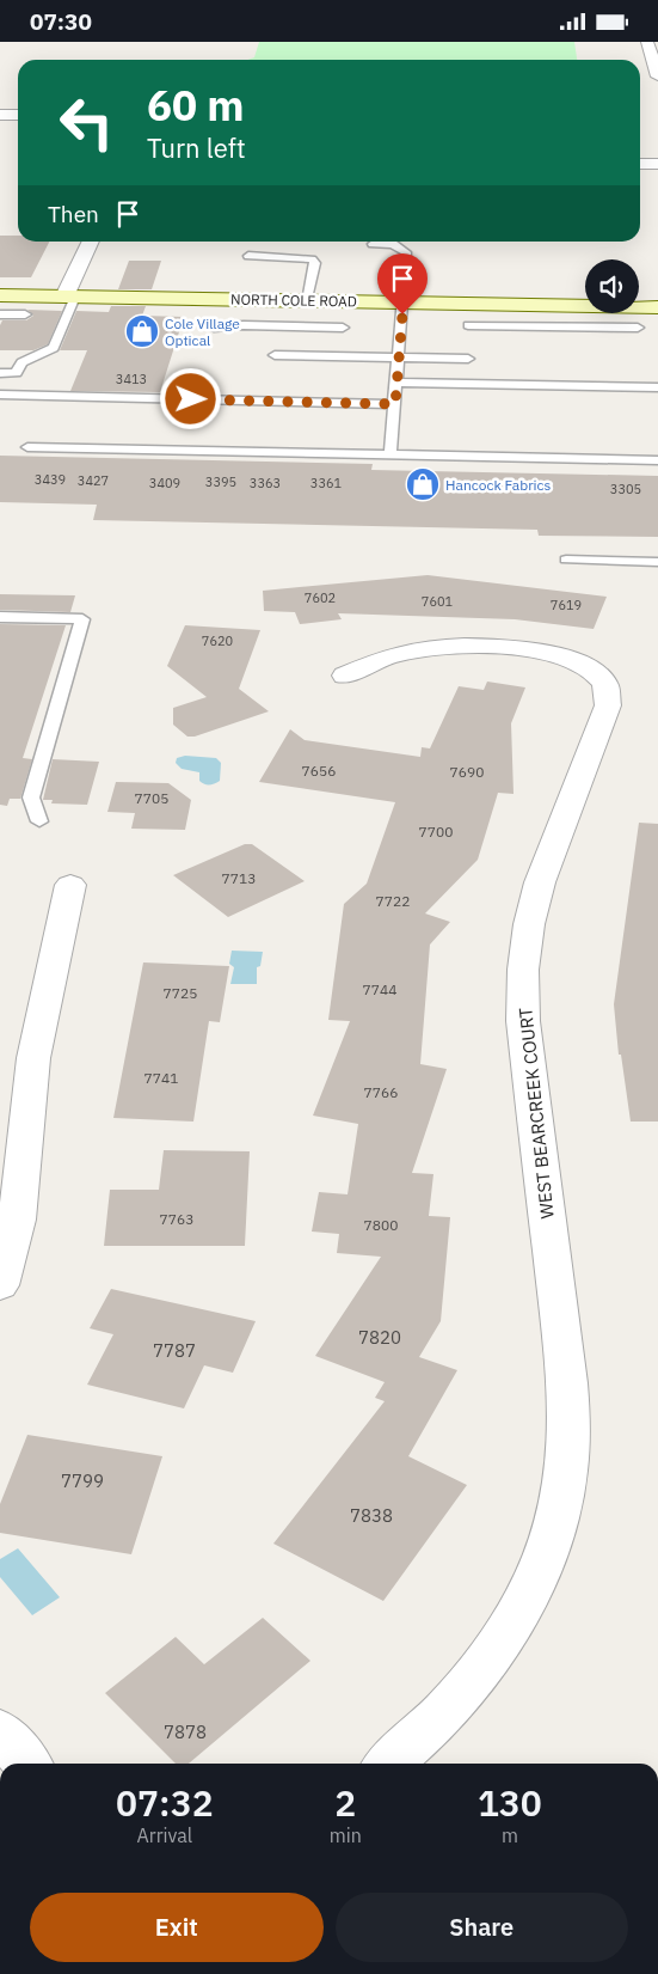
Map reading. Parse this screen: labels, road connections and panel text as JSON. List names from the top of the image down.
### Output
{
  "streets": {
    "main road": ["NORTH COLE ROAD"],
    "street": ["WEST BEARCREEK COURT"]
  },
  "places": {
    "shop": ["Cole Village Optical", "Hancock Fabrics"]
  },
  "house_numbers": [
    "3413",
    "3439",
    "3427",
    "3395",
    "3409",
    "3363",
    "3361",
    "3305",
    "7602",
    "7601",
    "7619",
    "7620",
    "7656",
    "7690",
    "7705",
    "7700",
    "7713",
    "7722",
    "7744",
    "7725",
    "7741",
    "7766",
    "7763",
    "7800",
    "7820",
    "7787",
    "7799",
    "7838",
    "7878"
  ],
  "page": {
    "status": "07:30",
    "turn": ["60 m", "Turn left"],
    "then": "Then",
    "eta": [
      "07:32",
      "Arrival",
      "2",
      "min",
      "130",
      "m"
    ],
    "buttons": ["Exit", "Share"]
  }
}
